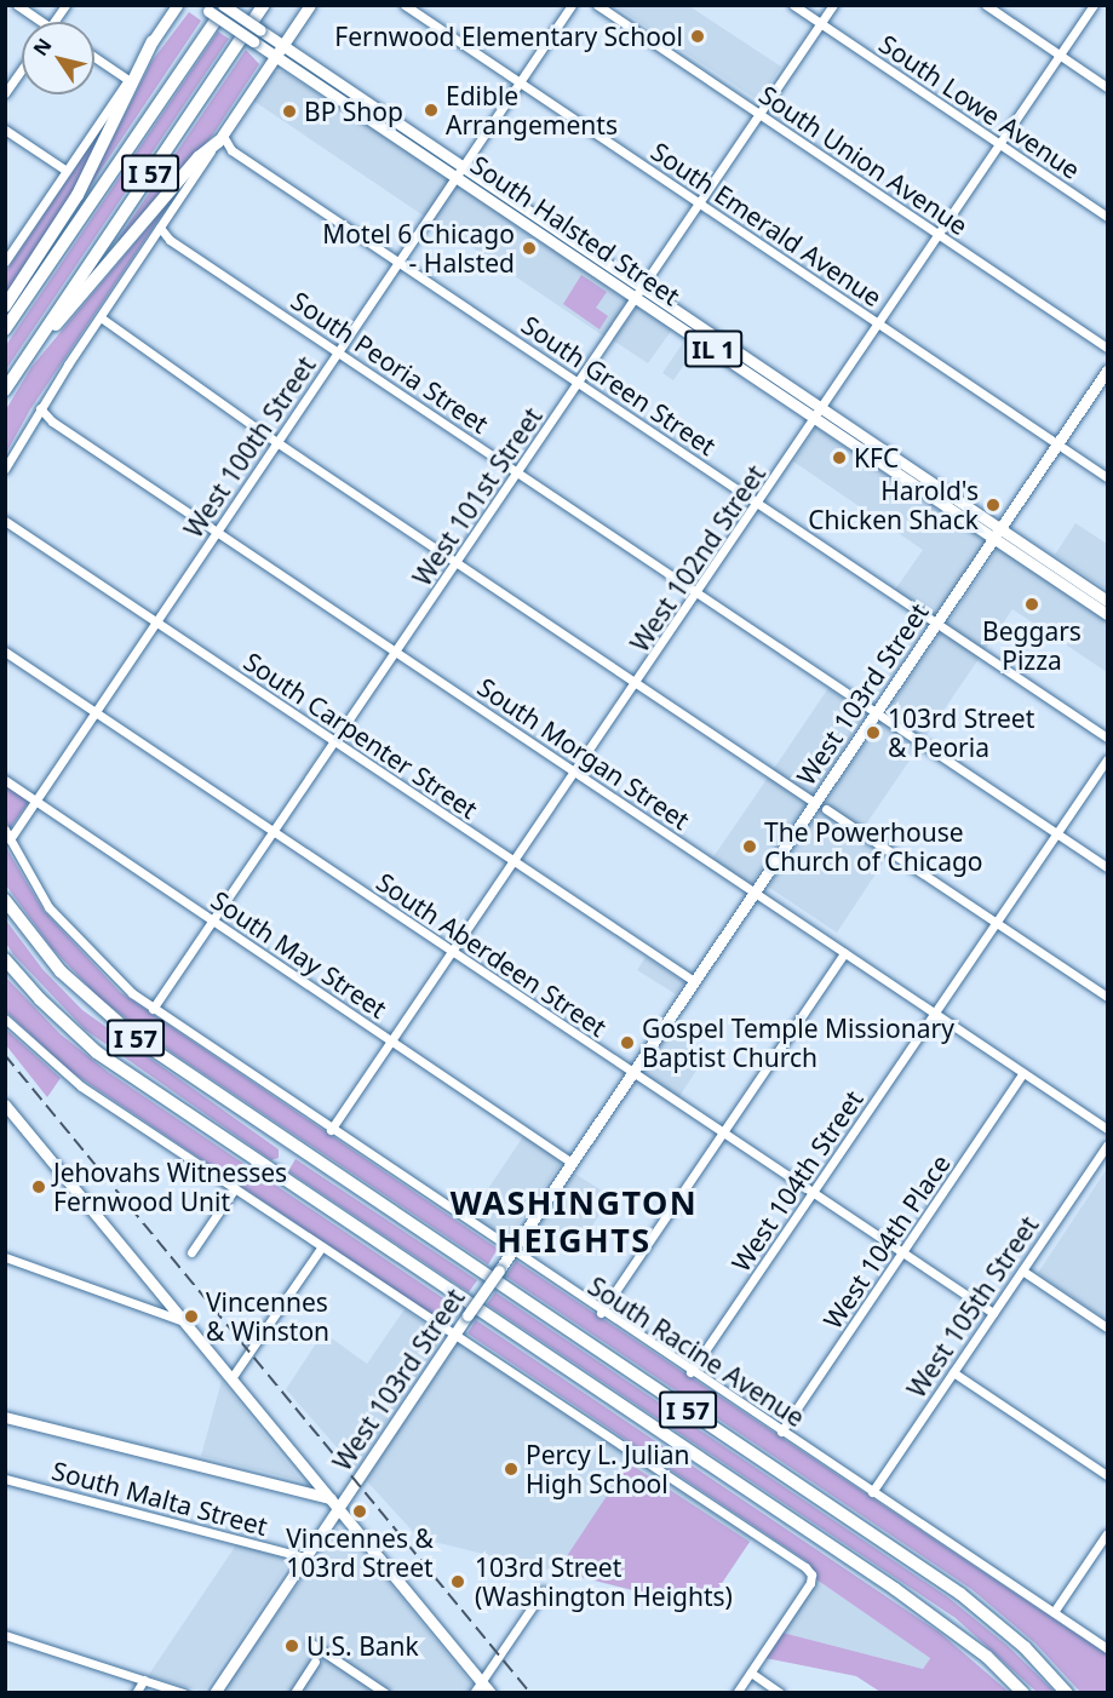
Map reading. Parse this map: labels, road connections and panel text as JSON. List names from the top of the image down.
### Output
{
  "streets": {
    "highway": ["I 57"],
    "main road": ["South Halsted Street", "IL 1", "West 103rd Street"],
    "street": [
      "South Lowe Avenue",
      "South Union Avenue",
      "South Emerald Avenue",
      "South Peoria Street",
      "South Green Street",
      "West 100th Street",
      "West 101st Street",
      "West 102nd Street",
      "South Carpenter Street",
      "South Morgan Street",
      "South May Street",
      "South Aberdeen Street",
      "West 104th Street",
      "West 104th Place",
      "West 105th Street",
      "South Racine Avenue",
      "South Malta Street"
    ]
  },
  "crossings": [
    ["South Lowe Avenue", "West 101st Street"],
    ["South Lowe Avenue", "West 102nd Street"],
    ["South Union Avenue", "West 101st Street"],
    ["South Union Avenue", "West 102nd Street"],
    ["I 57", "South Halsted Street"],
    ["South Emerald Avenue", "West 100th Street"],
    ["South Emerald Avenue", "West 101st Street"],
    ["South Emerald Avenue", "West 102nd Street"],
    ["South Emerald Avenue", "West 103rd Street"],
    ["South Halsted Street", "West 100th Street"],
    ["South Halsted Street", "West 101st Street"],
    ["South Halsted Street", "West 102nd Street"],
    ["South Halsted Street", "West 103rd Street"],
    ["South Peoria Street", "West 100th Street"],
    ["South Peoria Street", "West 101st Street"],
    ["South Peoria Street", "West 102nd Street"],
    ["South Peoria Street", "West 103rd Street"],
    ["South Peoria Street", "West 104th Street"],
    ["South Green Street", "West 100th Street"],
    ["South Green Street", "West 101st Street"],
    ["South Green Street", "West 102nd Street"],
    ["South Green Street", "West 103rd Street"],
    ["West 100th Street", "South Carpenter Street"],
    ["West 100th Street", "South Morgan Street"],
    ["West 100th Street", "South May Street"],
    ["West 100th Street", "South Aberdeen Street"],
    ["West 100th Street", "South Racine Avenue"],
    ["West 101st Street", "South Carpenter Street"],
    ["West 101st Street", "South Morgan Street"],
    ["West 101st Street", "South May Street"],
    ["West 101st Street", "South Aberdeen Street"],
    ["West 101st Street", "South Racine Avenue"],
    ["West 102nd Street", "South Carpenter Street"],
    ["West 102nd Street", "South Morgan Street"],
    ["West 102nd Street", "South May Street"],
    ["West 102nd Street", "South Aberdeen Street"],
    ["West 102nd Street", "South Racine Avenue"],
    ["West 103rd Street", "South Carpenter Street"],
    ["West 103rd Street", "South Morgan Street"],
    ["West 103rd Street", "South May Street"],
    ["West 103rd Street", "South Aberdeen Street"],
    ["West 103rd Street", "South Racine Avenue"],
    ["West 103rd Street", "South Malta Street"],
    ["South Morgan Street", "West 104th Street"],
    ["South Morgan Street", "West 104th Place"],
    ["South Aberdeen Street", "West 104th Street"],
    ["South Aberdeen Street", "West 104th Place"],
    ["South Aberdeen Street", "West 105th Street"],
    ["West 104th Street", "South Racine Avenue"],
    ["West 104th Place", "South Racine Avenue"],
    ["West 105th Street", "South Racine Avenue"]
  ],
  "districts": ["WASHINGTON HEIGHTS"],
  "places": [
    "Fernwood Elementary School",
    "Edible Arrangements",
    "BP Shop",
    "Motel 6 Chicago - Halsted",
    "KFC",
    "Harold's Chicken Shack",
    "Beggars Pizza",
    "103rd Street & Peoria",
    "The Powerhouse Church of Chicago",
    "Gospel Temple Missionary Baptist Church",
    "Jehovahs Witnesses Fernwood Unit",
    "Vincennes & Winston",
    "Percy L. Julian High School",
    "Vincennes & 103rd Street",
    "103rd Street (Washington Heights)",
    "U.S. Bank"
  ],
  "north": "top left"
}
